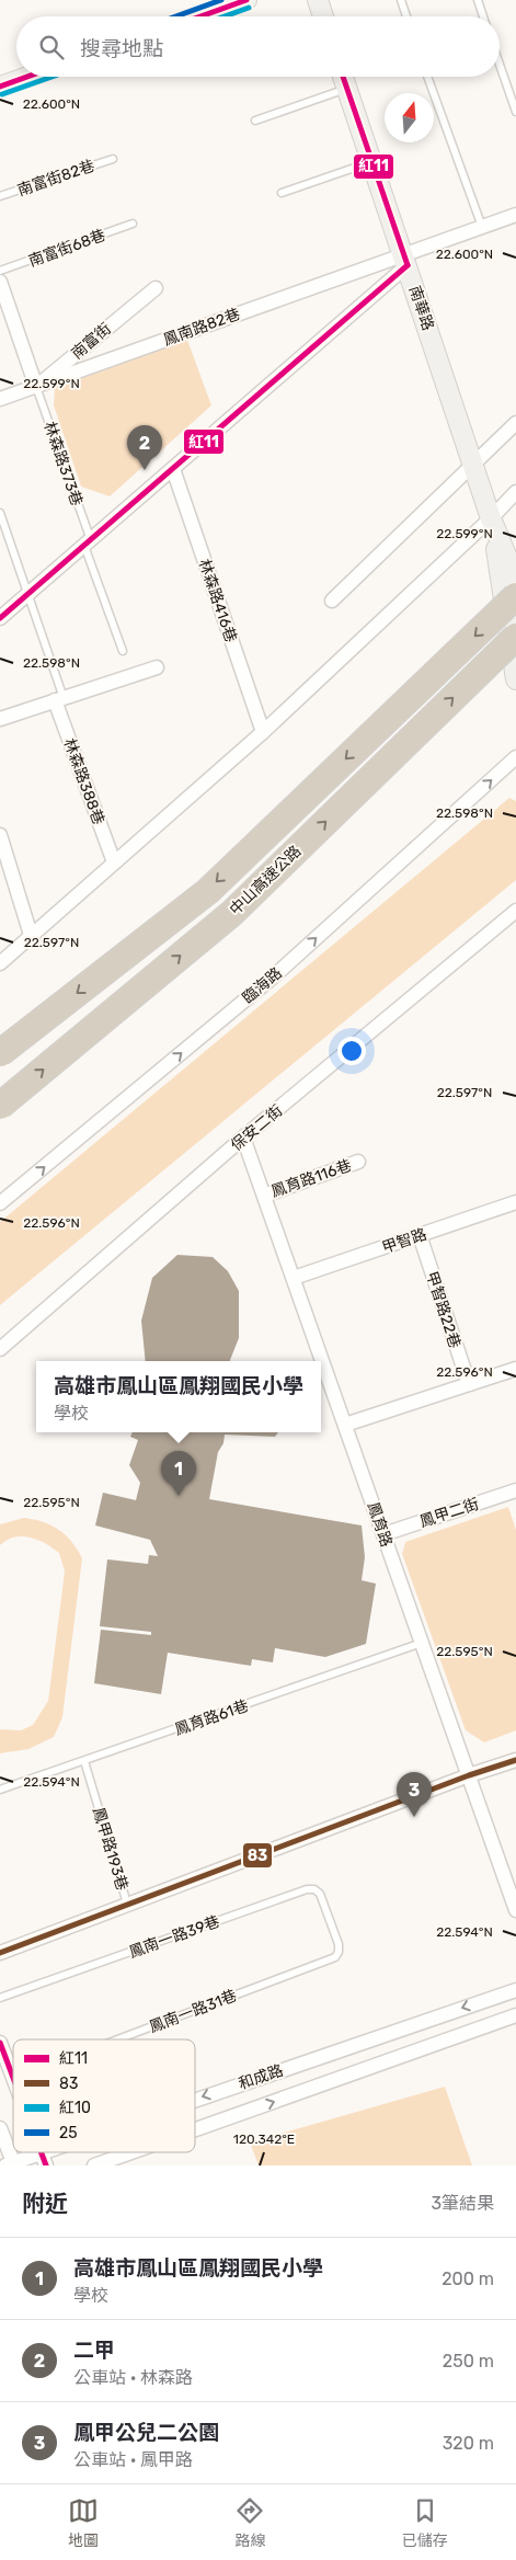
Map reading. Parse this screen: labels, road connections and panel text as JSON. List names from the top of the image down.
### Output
{
  "streets": {
    "highway": ["中山高速公路"],
    "main road": ["南華路"],
    "street": [
      "鳳南路82巷",
      "南富街",
      "林森路416巷",
      "林森路388巷",
      "臨海路",
      "保安二街",
      "鳳育路116巷",
      "甲智路",
      "甲智路22巷",
      "鳳甲二街",
      "鳳育路",
      "和成路"
    ],
    "lane": [
      "南富街82巷",
      "南富街68巷",
      "林森路373巷",
      "鳳育路61巷",
      "鳳甲路193巷",
      "鳳南一路39巷",
      "鳳南一路31巷"
    ]
  },
  "crossings": [
    ["南華路", "鳳南路82巷"],
    ["鳳南路82巷", "南富街"],
    ["鳳南路82巷", "林森路373巷"],
    ["南富街", "林森路373巷"],
    ["保安二街", "鳳育路"],
    ["鳳育路116巷", "鳳育路"],
    ["甲智路", "甲智路22巷"],
    ["甲智路", "鳳育路"],
    ["鳳甲二街", "鳳育路"],
    ["鳳育路", "鳳育路61巷"],
    ["鳳育路61巷", "鳳甲路193巷"],
    ["鳳南一路39巷", "鳳南一路31巷"]
  ],
  "one_way": ["臨海路"],
  "lines": [
    "transit line 紅11",
    "transit line 25",
    "transit line 紅10",
    "transit line 83"
  ],
  "legend": [
    "紅11",
    "83",
    "紅10",
    "25"
  ],
  "north": "top",
  "page": {
    "search": "搜尋地點",
    "pins": ["2", "1", "3"],
    "popup": ["高雄市鳳山區鳳翔國民小學", "學校"],
    "heading": ["附近", "3筆結果"],
    "list": [
      {
        "mark": "1",
        "name": "高雄市鳳山區鳳翔國民小學",
        "note": "學校",
        "value": "200 m"
      },
      {
        "mark": "2",
        "name": "二甲",
        "note": "公車站 · 林森路",
        "value": "250 m"
      },
      {
        "mark": "3",
        "name": "鳳甲公兒二公園",
        "note": "公車站 · 鳳甲路",
        "value": "320 m"
      }
    ],
    "nav": ["地圖", "路線", "已儲存"]
  },
  "coordinates": [
    "22.600°N",
    "22.599°N",
    "22.598°N",
    "22.597°N",
    "22.596°N",
    "22.595°N",
    "22.594°N",
    "120.342°E"
  ]
}
